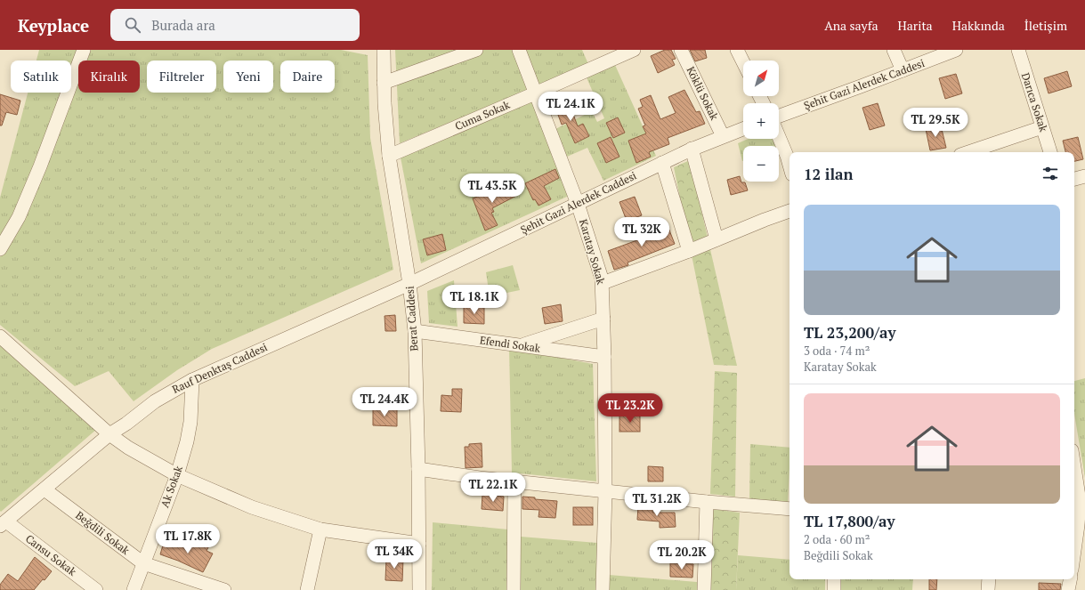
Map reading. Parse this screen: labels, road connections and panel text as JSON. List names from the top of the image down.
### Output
{
  "streets": {
    "street": [
      "Şehit Gazi Alerdek Caddesi",
      "Köklü Sokak",
      "Darıca Sokak",
      "Cuma Sokak",
      "Karatay Sokak",
      "Berat Caddesi",
      "Efendi Sokak",
      "Rauf Denktaş Caddesi",
      "Ak Sokak",
      "Beğdili Sokak",
      "Cansu Sokak"
    ]
  },
  "crossings": [
    ["Şehit Gazi Alerdek Caddesi", "Köklü Sokak"],
    ["Şehit Gazi Alerdek Caddesi", "Karatay Sokak"],
    ["Şehit Gazi Alerdek Caddesi", "Berat Caddesi"],
    ["Şehit Gazi Alerdek Caddesi", "Rauf Denktaş Caddesi"],
    ["Cuma Sokak", "Karatay Sokak"],
    ["Cuma Sokak", "Berat Caddesi"],
    ["Karatay Sokak", "Efendi Sokak"],
    ["Berat Caddesi", "Efendi Sokak"],
    ["Berat Caddesi", "Rauf Denktaş Caddesi"],
    ["Rauf Denktaş Caddesi", "Ak Sokak"],
    ["Rauf Denktaş Caddesi", "Beğdili Sokak"],
    ["Rauf Denktaş Caddesi", "Cansu Sokak"],
    ["Ak Sokak", "Beğdili Sokak"]
  ],
  "north": "top right",
  "page": {
    "header": "Keyplace",
    "search": "Burada ara",
    "nav": [
      "Ana sayfa",
      "Harita",
      "Hakkında",
      "İletişim"
    ],
    "map_buttons": ["+", "−"],
    "chip": [
      "Satılık",
      "Kiralık",
      "Filtreler",
      "Yeni",
      "Daire"
    ],
    "price": [
      "TL 24.1K",
      "TL 29.5K",
      "TL 43.5K",
      "TL 32K",
      "TL 18.1K",
      "TL 24.4K",
      "TL 23.2K",
      "TL 22.1K",
      "TL 31.2K",
      "TL 17.8K",
      "TL 34K",
      "TL 20.2K"
    ],
    "heading": "12 ilan",
    "list": [
      {
        "name": "TL 23,200/ay",
        "note": "3 oda · 74 m² · Karatay Sokak"
      },
      {
        "name": "TL 17,800/ay",
        "note": "2 oda · 60 m² · Beğdili Sokak"
      }
    ]
  }
}
